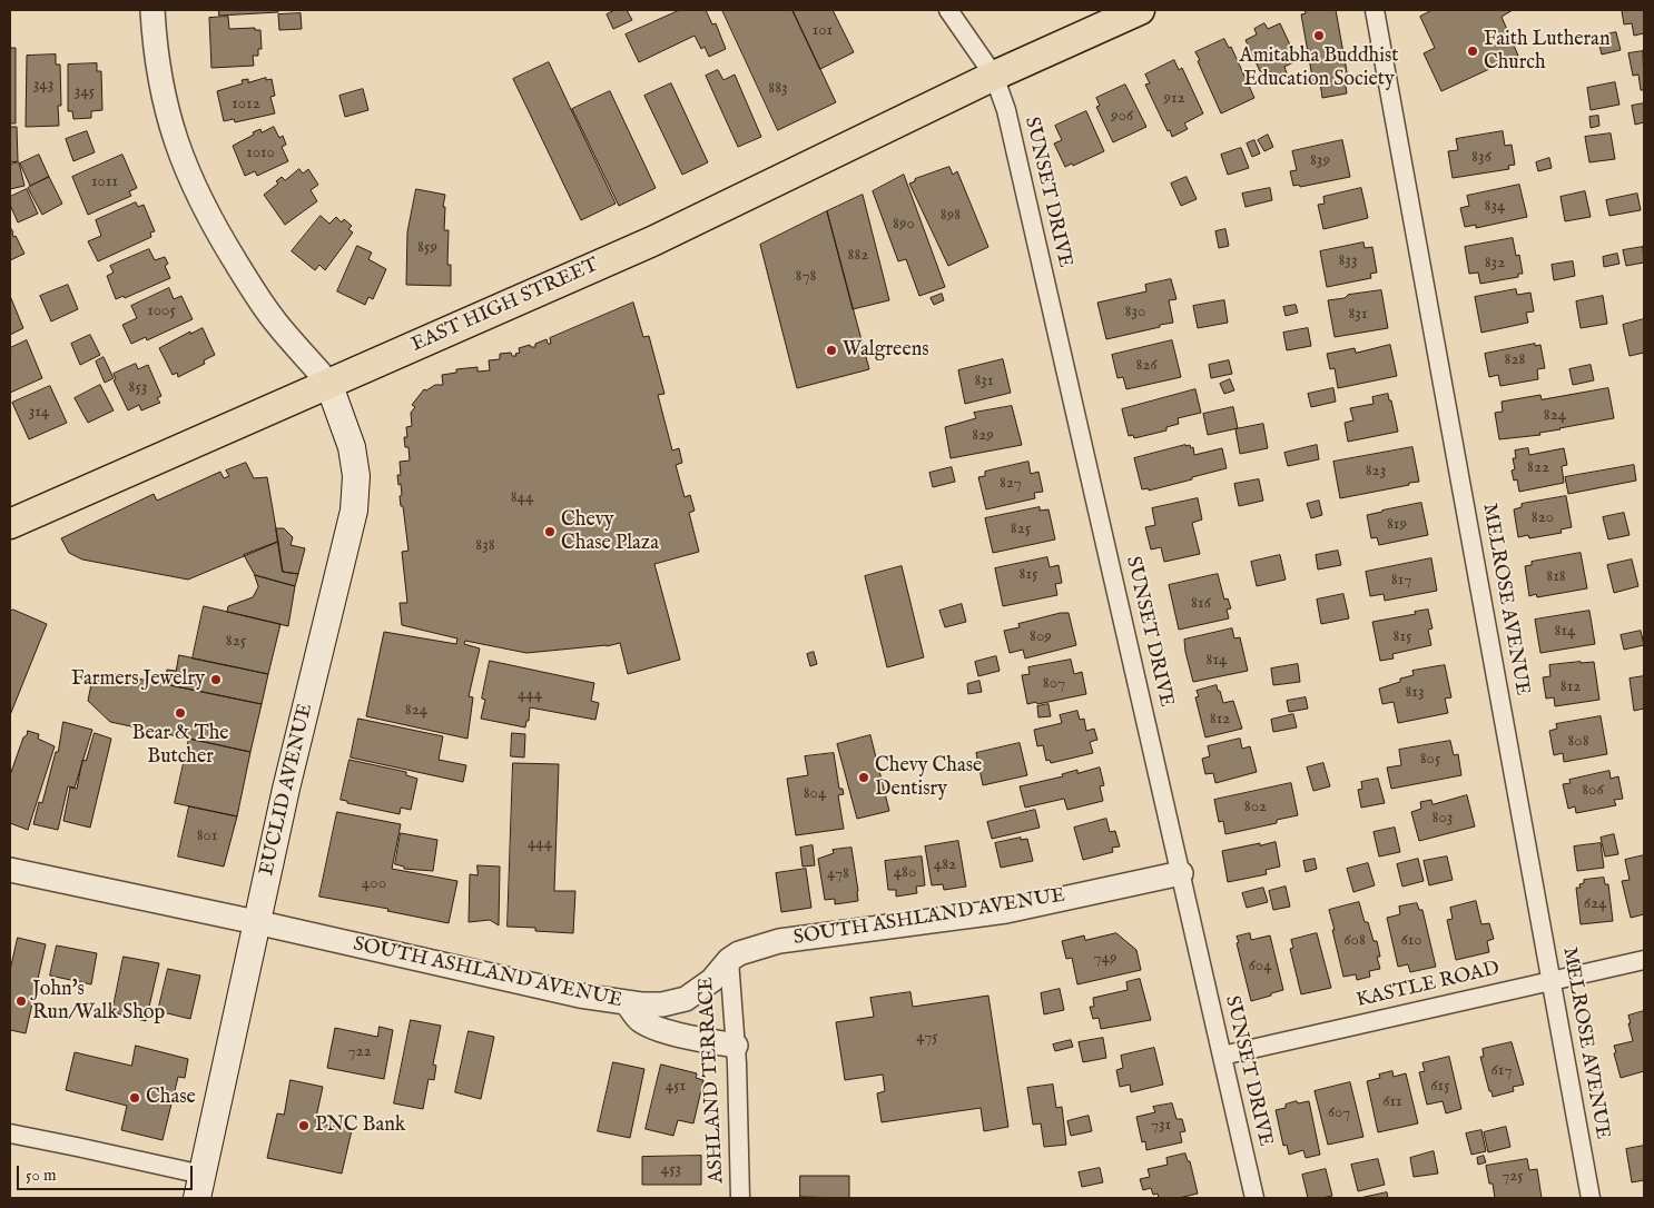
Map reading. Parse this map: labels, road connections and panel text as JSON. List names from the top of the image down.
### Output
{
  "streets": {
    "main road": ["EAST HIGH STREET", "EUCLID AVENUE"],
    "street": [
      "SUNSET DRIVE",
      "MELROSE AVENUE",
      "SOUTH ASHLAND AVENUE",
      "KASTLE ROAD",
      "ASHLAND TERRACE"
    ]
  },
  "crossings": [
    ["SUNSET DRIVE", "EAST HIGH STREET"],
    ["SUNSET DRIVE", "SOUTH ASHLAND AVENUE"],
    ["SUNSET DRIVE", "KASTLE ROAD"],
    ["EAST HIGH STREET", "EUCLID AVENUE"],
    ["MELROSE AVENUE", "KASTLE ROAD"],
    ["EUCLID AVENUE", "SOUTH ASHLAND AVENUE"],
    ["SOUTH ASHLAND AVENUE", "ASHLAND TERRACE"]
  ],
  "places": [
    "Amitabha Buddhist Education Society",
    "Faith Lutheran Church",
    "Walgreens",
    "Chevy Chase Plaza",
    "Farmers Jewelry",
    "Bear & The Butcher",
    "Chevy Chase Dentisry",
    "John's Run/Walk Shop",
    "Chase",
    "PNC Bank"
  ],
  "house_numbers": [
    "101",
    "343",
    "883",
    "345",
    "912",
    "1012",
    "906",
    "1010",
    "836",
    "839",
    "1011",
    "834",
    "898",
    "890",
    "859",
    "882",
    "833",
    "832",
    "878",
    "1005",
    "830",
    "831",
    "828",
    "826",
    "831",
    "853",
    "314",
    "824",
    "829",
    "822",
    "823",
    "827",
    "844",
    "820",
    "819",
    "825",
    "838",
    "815",
    "818",
    "817",
    "816",
    "814",
    "809",
    "815",
    "825",
    "814",
    "807",
    "812",
    "813",
    "444",
    "824",
    "812",
    "808",
    "805",
    "806",
    "804",
    "802",
    "803",
    "801",
    "444",
    "482",
    "480",
    "478",
    "400",
    "624",
    "608",
    "610",
    "749",
    "604",
    "475",
    "722",
    "617",
    "451",
    "615",
    "611",
    "607",
    "731",
    "453",
    "725"
  ],
  "scale_bar": "50 m"
}
